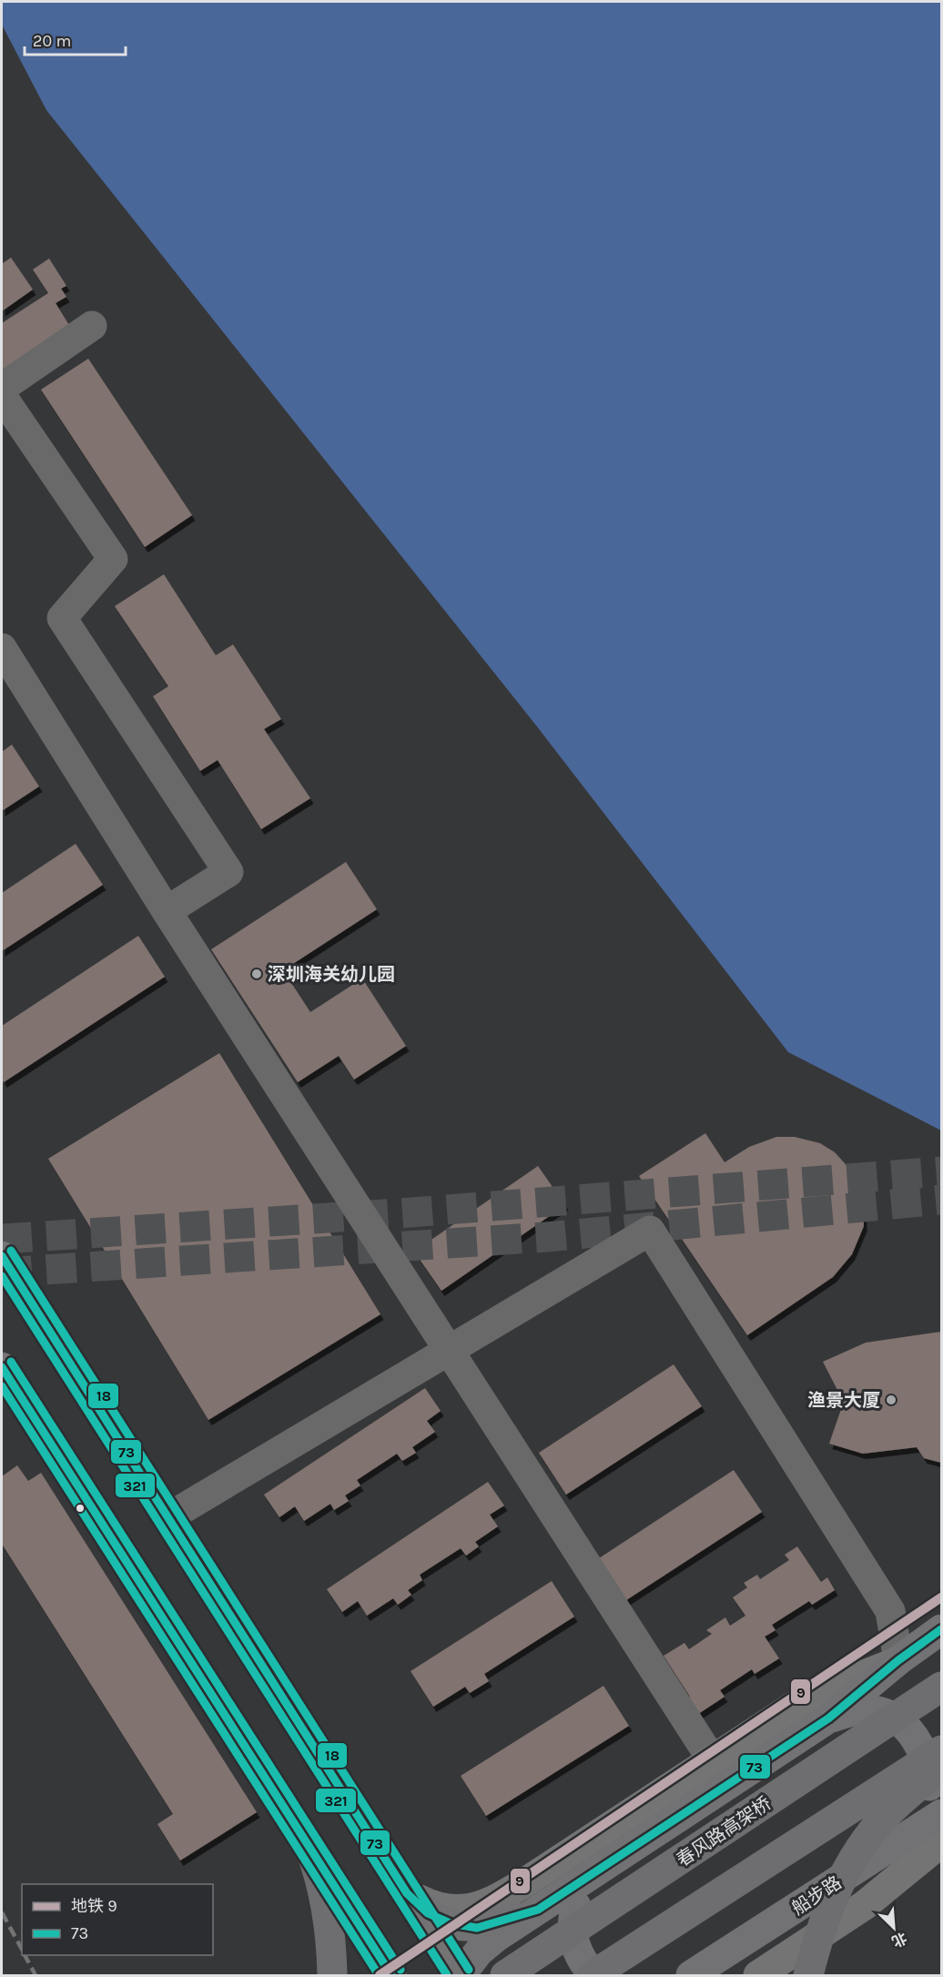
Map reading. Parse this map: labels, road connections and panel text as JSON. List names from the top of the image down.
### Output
{
  "streets": {
    "highway": ["春风路高架桥"],
    "main road": ["船步路"]
  },
  "places": ["深圳海关幼儿园", "渔景大厦"],
  "lines": [
    "transit line 18",
    "transit line 73",
    "transit line 321",
    "metro line 9"
  ],
  "legend": ["地铁 9", "73"],
  "scale_bar": "20 m",
  "north": "bottom right"
}
